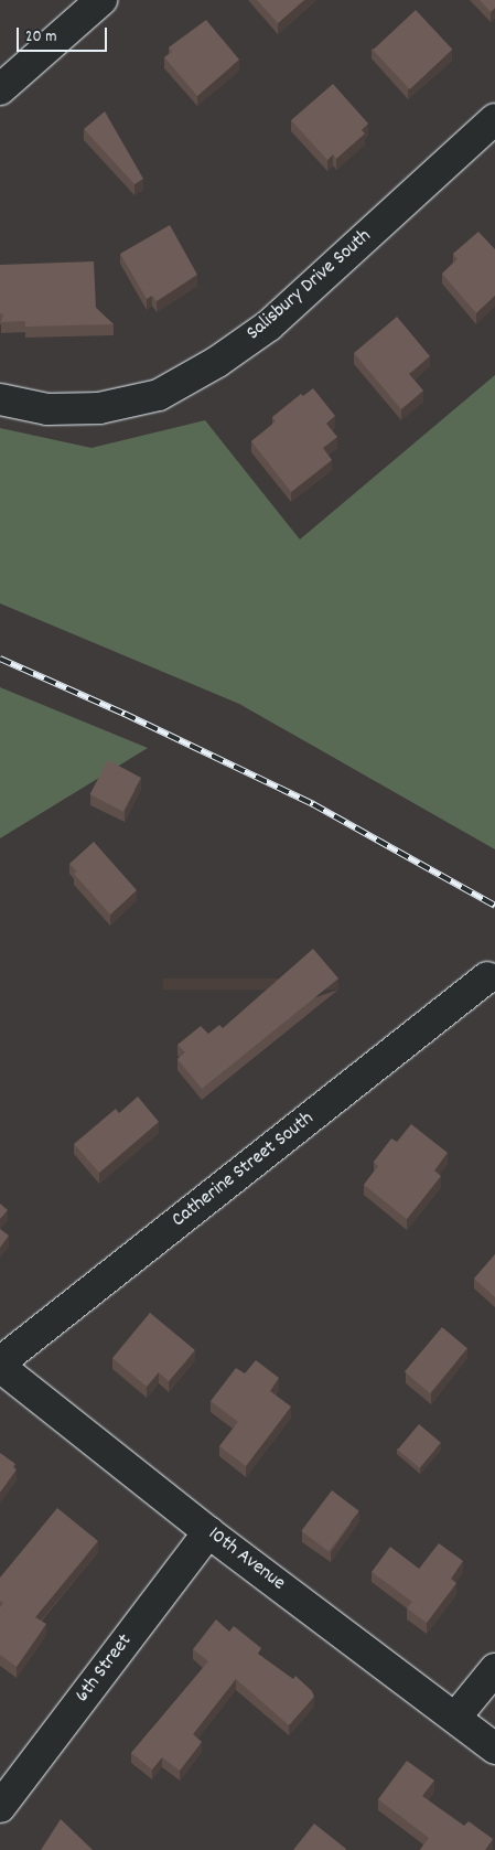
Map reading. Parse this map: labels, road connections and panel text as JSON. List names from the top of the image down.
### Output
{
  "streets": {
    "street": [
      "Salisbury Drive South",
      "Catherine Street South",
      "10th Avenue",
      "6th Street"
    ]
  },
  "crossings": [
    ["Catherine Street South", "10th Avenue"],
    ["10th Avenue", "6th Street"]
  ],
  "scale_bar": "20 m"
}
